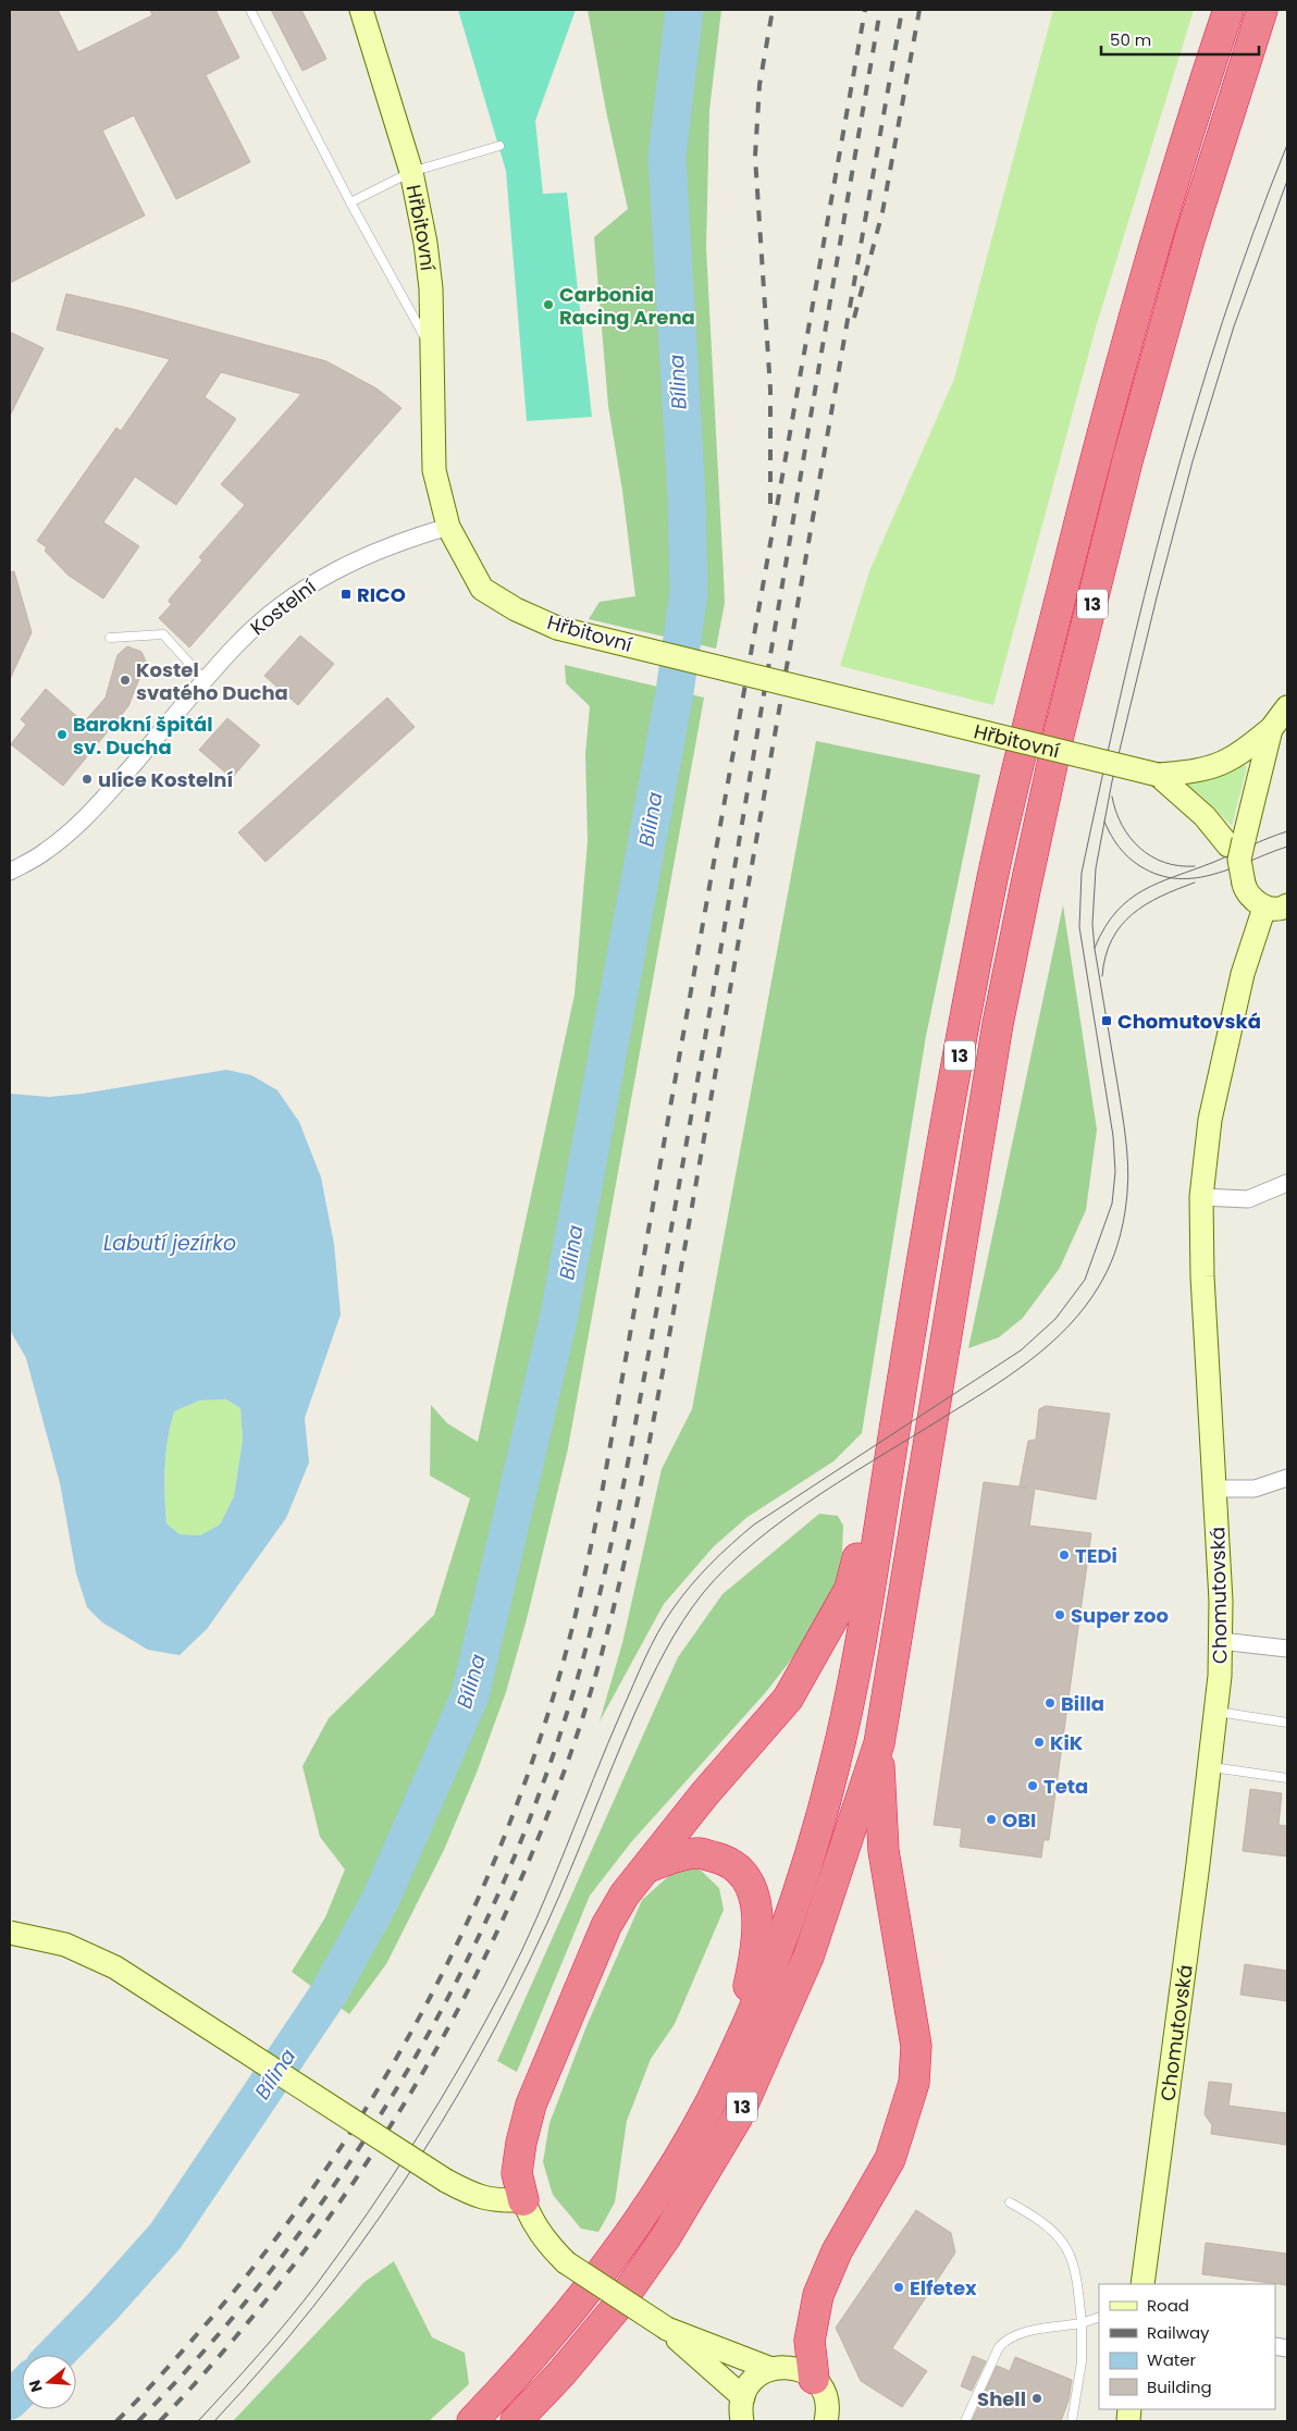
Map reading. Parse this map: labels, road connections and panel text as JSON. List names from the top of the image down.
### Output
{
  "streets": {
    "highway": ["13"],
    "street": ["Hřbitovní", "Kostelní", "Chomutovská"]
  },
  "crossings": [
    ["Hřbitovní", "Kostelní"]
  ],
  "water": ["Bílina", "Labutí jezírko"],
  "places": {
    "other": [
      "Carbonia Racing Arena",
      "Kostel svatého Ducha",
      "Barokní špitál sv. Ducha",
      "ulice Kostelní",
      "TEDi",
      "Super zoo",
      "Billa",
      "KiK",
      "Teta",
      "OBI",
      "Elfetex",
      "Shell"
    ],
    "transit": ["RICO", "Chomutovská"]
  },
  "legend": [
    "Road",
    "Railway",
    "Water",
    "Building"
  ],
  "scale_bar": "50 m",
  "north": "left"
}
